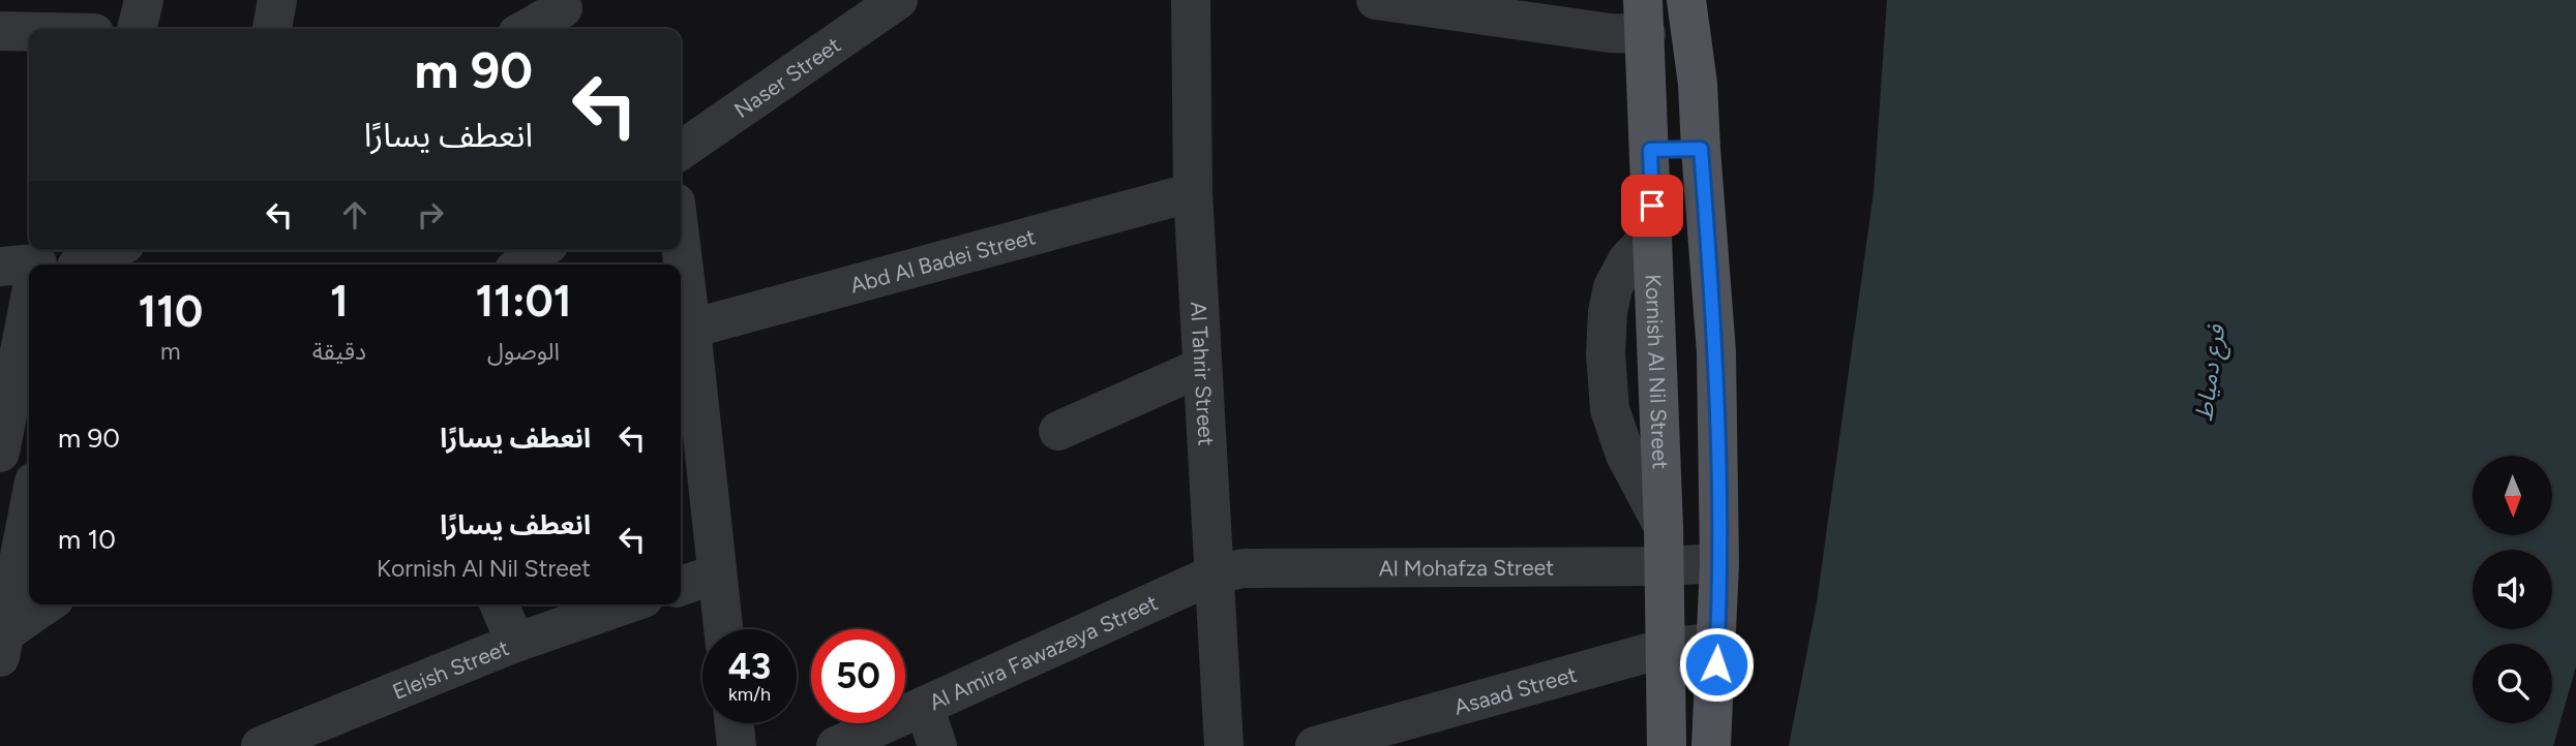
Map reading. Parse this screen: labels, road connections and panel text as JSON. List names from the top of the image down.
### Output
{
  "streets": {
    "main road": ["Kornish Al Nil Street"],
    "street": [
      "Naser Street",
      "Abd Al Badei Street",
      "Al Tahrir Street",
      "Al Mohafza Street",
      "Al Amira Fawazeya Street",
      "Eleish Street",
      "Asaad Street"
    ]
  },
  "crossings": [
    ["Abd Al Badei Street", "Al Tahrir Street"],
    ["Al Tahrir Street", "Al Mohafza Street"],
    ["Al Tahrir Street", "Al Amira Fawazeya Street"],
    ["Kornish Al Nil Street", "Al Mohafza Street"],
    ["Kornish Al Nil Street", "Asaad Street"],
    ["Al Mohafza Street", "Al Amira Fawazeya Street"]
  ],
  "water": ["فرع دمياط"],
  "north": "bottom",
  "page": {
    "turn": ["90 m", "انعطف يسارًا"],
    "eta": [
      "11:01",
      "الوصول",
      "1",
      "دقيقة",
      "110",
      "m"
    ],
    "list": [
      {
        "name": "انعطف يسارًا",
        "value": "90 m"
      },
      {
        "name": "انعطف يسارًا",
        "note": "Kornish Al Nil Street",
        "value": "10 m"
      }
    ],
    "speed": "43 km/h",
    "limit": "50"
  }
}
